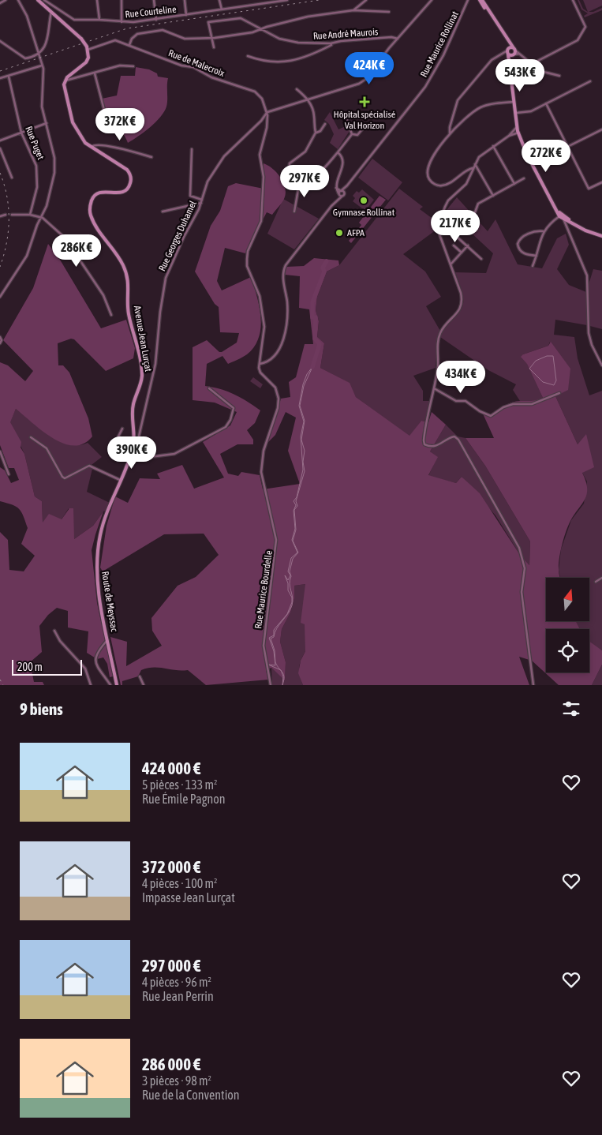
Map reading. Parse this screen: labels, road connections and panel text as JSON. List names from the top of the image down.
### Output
{
  "streets": {
    "main road": ["Avenue Jean Lurçat", "Route de Meyssac"],
    "street": [
      "Rue Courteline",
      "Rue André Maurois",
      "Rue Maurice Rollinat",
      "Rue de Malecroix",
      "Rue Puget",
      "Rue Georges Duhamel",
      "Rue Maurice Bourdelle"
    ]
  },
  "crossings": [
    ["Rue de Malecroix", "Rue Georges Duhamel"],
    ["Avenue Jean Lurçat", "Route de Meyssac"]
  ],
  "places": {
    "health": ["Hôpital spécialisé Val Horizon"],
    "other": ["Gymnase Rollinat", "AFPA"]
  },
  "scale_bar": "200 m",
  "north": "top",
  "page": {
    "price": [
      "424K €",
      "543K €",
      "372K €",
      "272K €",
      "297K €",
      "217K €",
      "286K €",
      "434K €",
      "390K €"
    ],
    "scale": "200 m",
    "heading": "9 biens",
    "list": [
      {
        "name": "424 000 €",
        "note": "5 pièces · 133 m² · Rue Émile Pagnon"
      },
      {
        "name": "372 000 €",
        "note": "4 pièces · 100 m² · Impasse Jean Lurçat"
      },
      {
        "name": "297 000 €",
        "note": "4 pièces · 96 m² · Rue Jean Perrin"
      },
      {
        "name": "286 000 €",
        "note": "3 pièces · 98 m² · Rue de la Convention"
      }
    ]
  }
}
